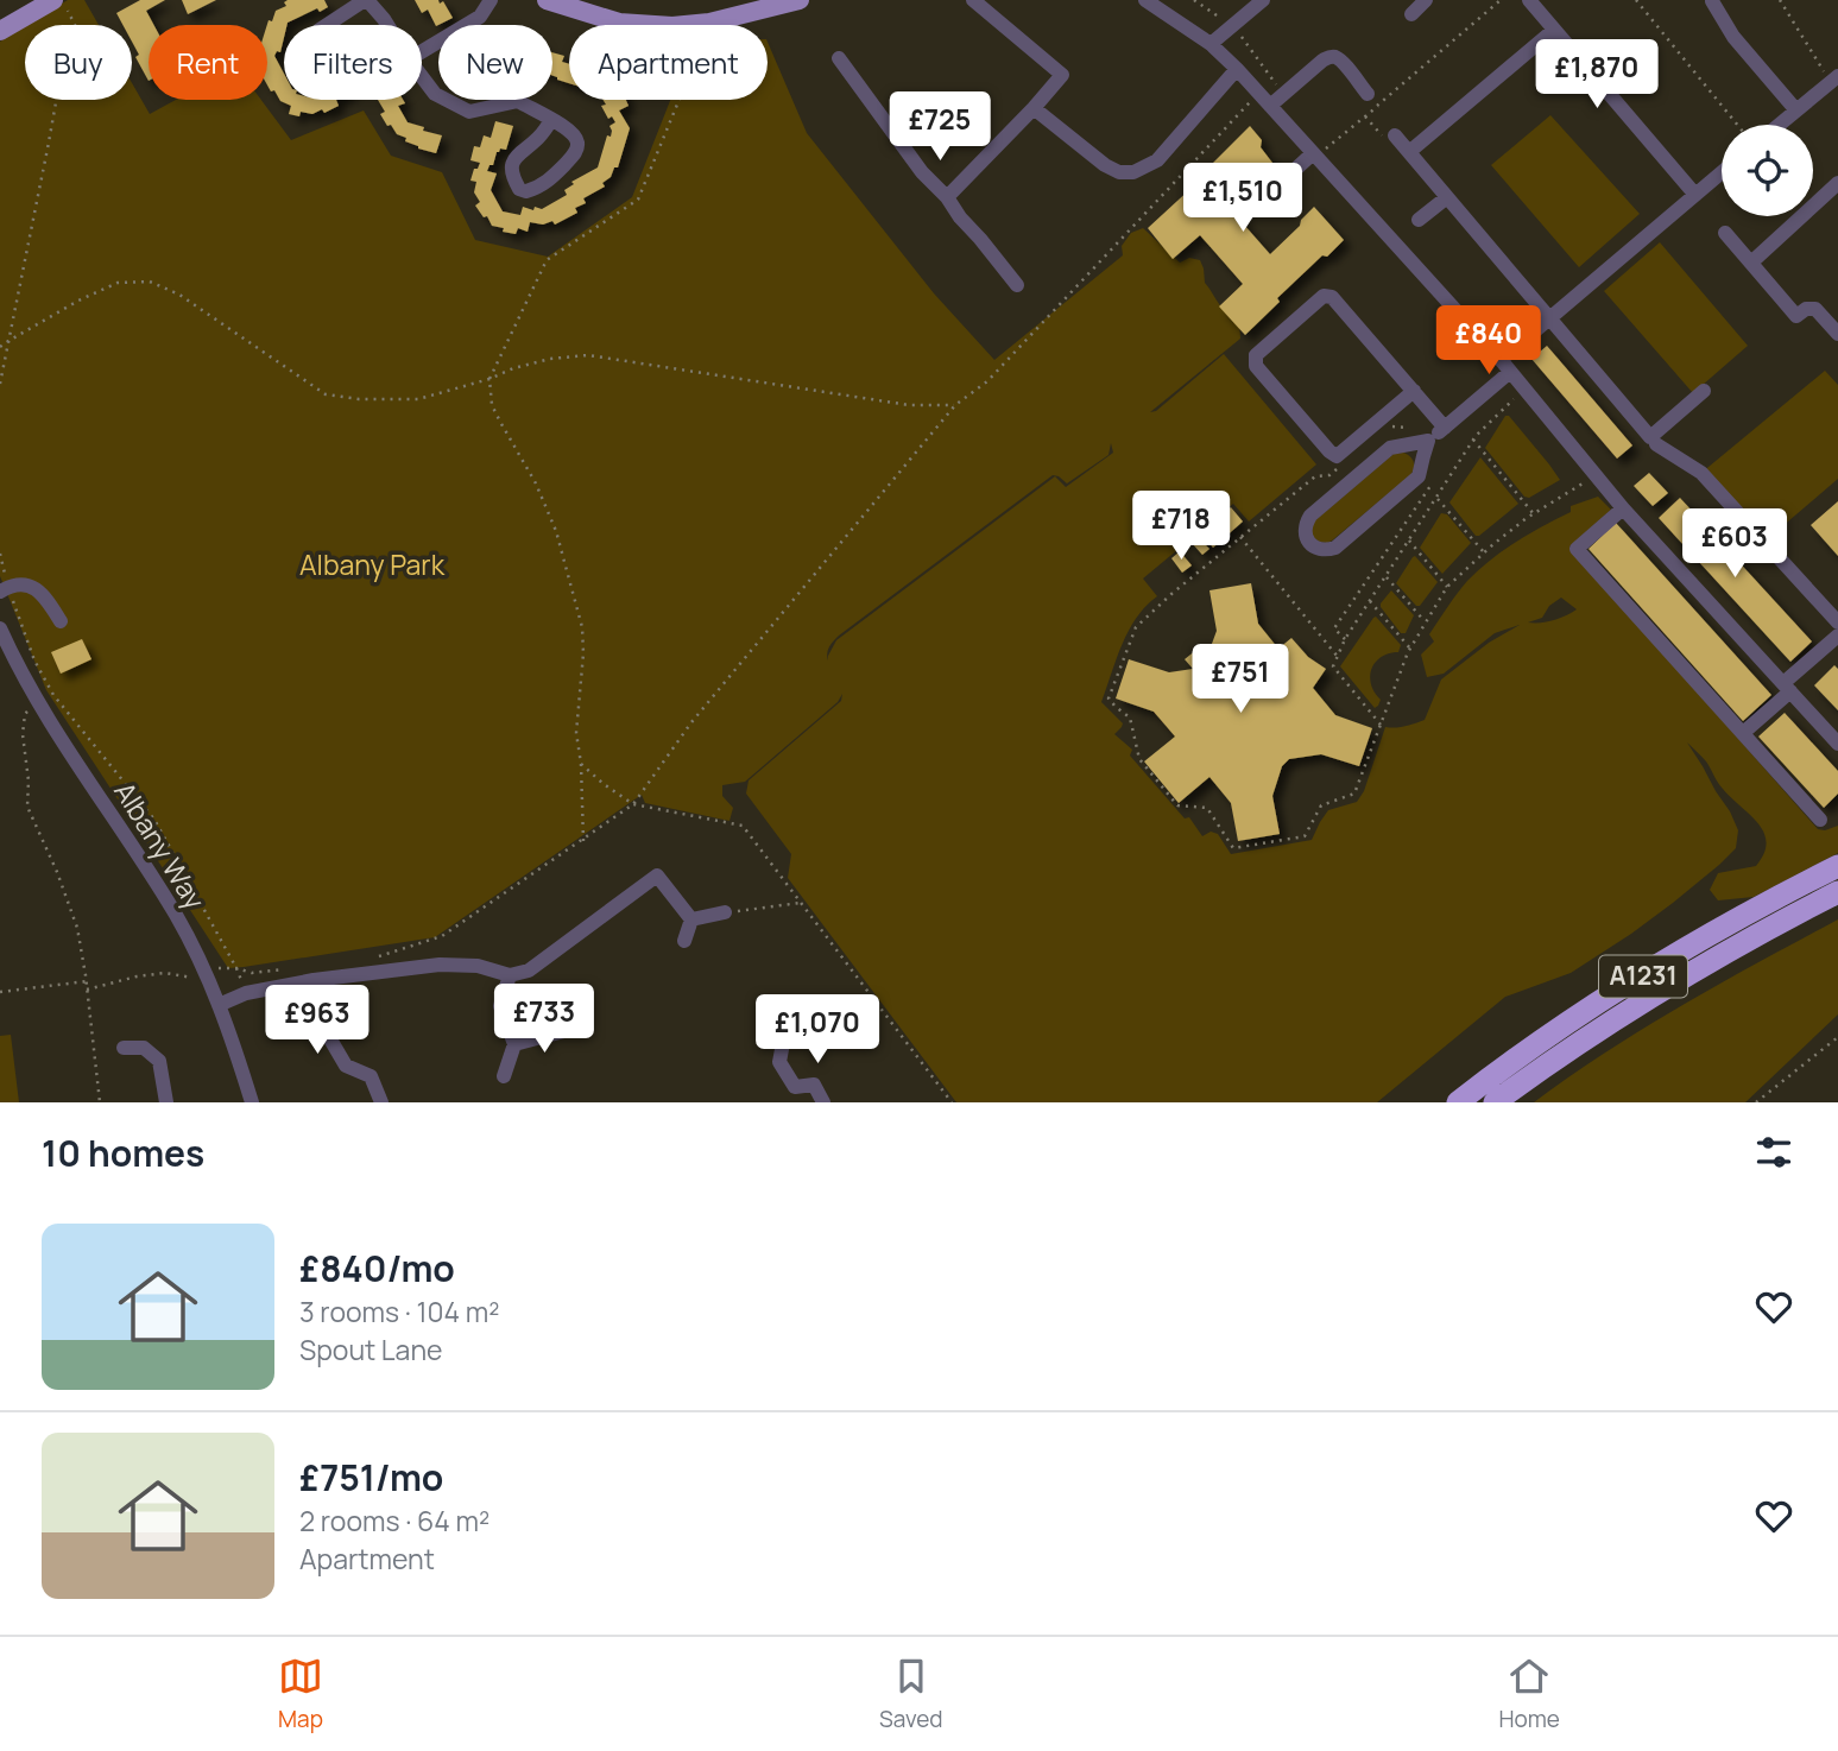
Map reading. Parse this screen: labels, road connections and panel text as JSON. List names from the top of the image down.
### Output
{
  "streets": {
    "highway": ["A1231"],
    "street": ["Albany Way"]
  },
  "parks": ["Albany Park"],
  "page": {
    "chip": [
      "Buy",
      "Rent",
      "Filters",
      "New",
      "Apartment"
    ],
    "price": [
      "£1,870",
      "£725",
      "£1,510",
      "£840",
      "£718",
      "£603",
      "£751",
      "£733",
      "£963",
      "£1,070"
    ],
    "heading": "10 homes",
    "list": [
      {
        "name": "£840/mo",
        "note": "3 rooms · 104 m² · Spout Lane"
      },
      {
        "name": "£751/mo",
        "note": "2 rooms · 64 m² · Apartment"
      }
    ],
    "tabs": ["Map", "Saved", "Home"]
  }
}
